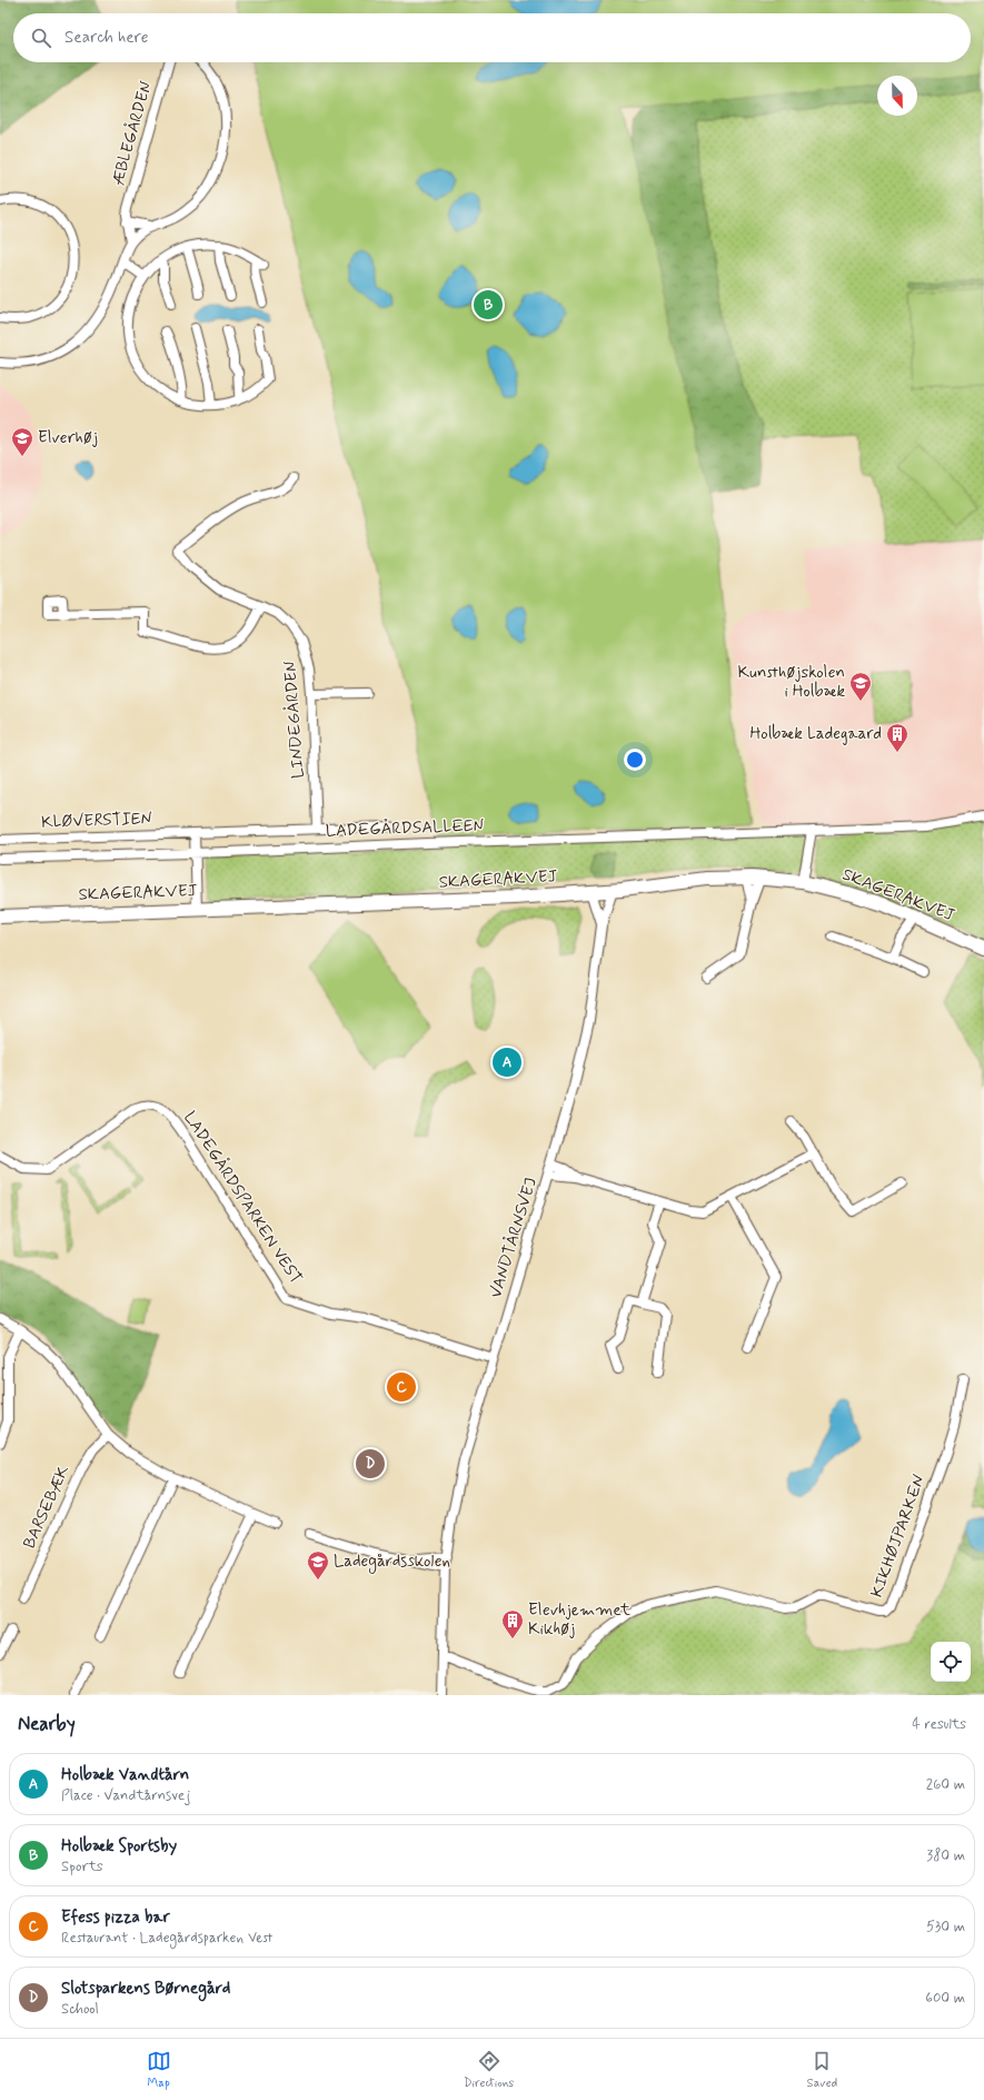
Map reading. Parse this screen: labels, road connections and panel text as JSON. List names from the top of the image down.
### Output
{
  "streets": {
    "street": [
      "ÆBLEGÅRDEN",
      "LINDEGÅRDEN",
      "KLØVERSTIEN",
      "LADEGÅRDSALLEEN",
      "SKAGERAKVEJ",
      "LADEGÅRDSPARKEN VEST",
      "VANDTÅRNSVEJ",
      "BARSEBÆK",
      "KIKHØJPARKEN"
    ]
  },
  "crossings": [
    ["LINDEGÅRDEN", "KLØVERSTIEN"],
    ["SKAGERAKVEJ", "VANDTÅRNSVEJ"],
    ["LADEGÅRDSPARKEN VEST", "VANDTÅRNSVEJ"],
    ["VANDTÅRNSVEJ", "KIKHØJPARKEN"]
  ],
  "places": {
    "school or university": ["Elverhøj", "Kunsthøjskolen i Holbæk", "Ladegårdsskolen"],
    "building": ["Holbæk Ladegaard", "Elevhjemmet Kikhøj"]
  },
  "north": "bottom",
  "page": {
    "search": "Search here",
    "pins": [
      "B",
      "A",
      "C",
      "D"
    ],
    "heading": ["Nearby", "4 results"],
    "list": [
      {
        "mark": "A",
        "name": "Holbæk Vandtårn",
        "note": "Place · Vandtårnsvej",
        "value": "260 m"
      },
      {
        "mark": "B",
        "name": "Holbæk Sportsby",
        "note": "Sports",
        "value": "380 m"
      },
      {
        "mark": "C",
        "name": "Efess pizza bar",
        "note": "Restaurant · Ladegårdsparken Vest",
        "value": "530 m"
      },
      {
        "mark": "D",
        "name": "Slotsparkens Børnegård",
        "note": "School",
        "value": "600 m"
      }
    ],
    "nav": ["Map", "Directions", "Saved"]
  }
}
